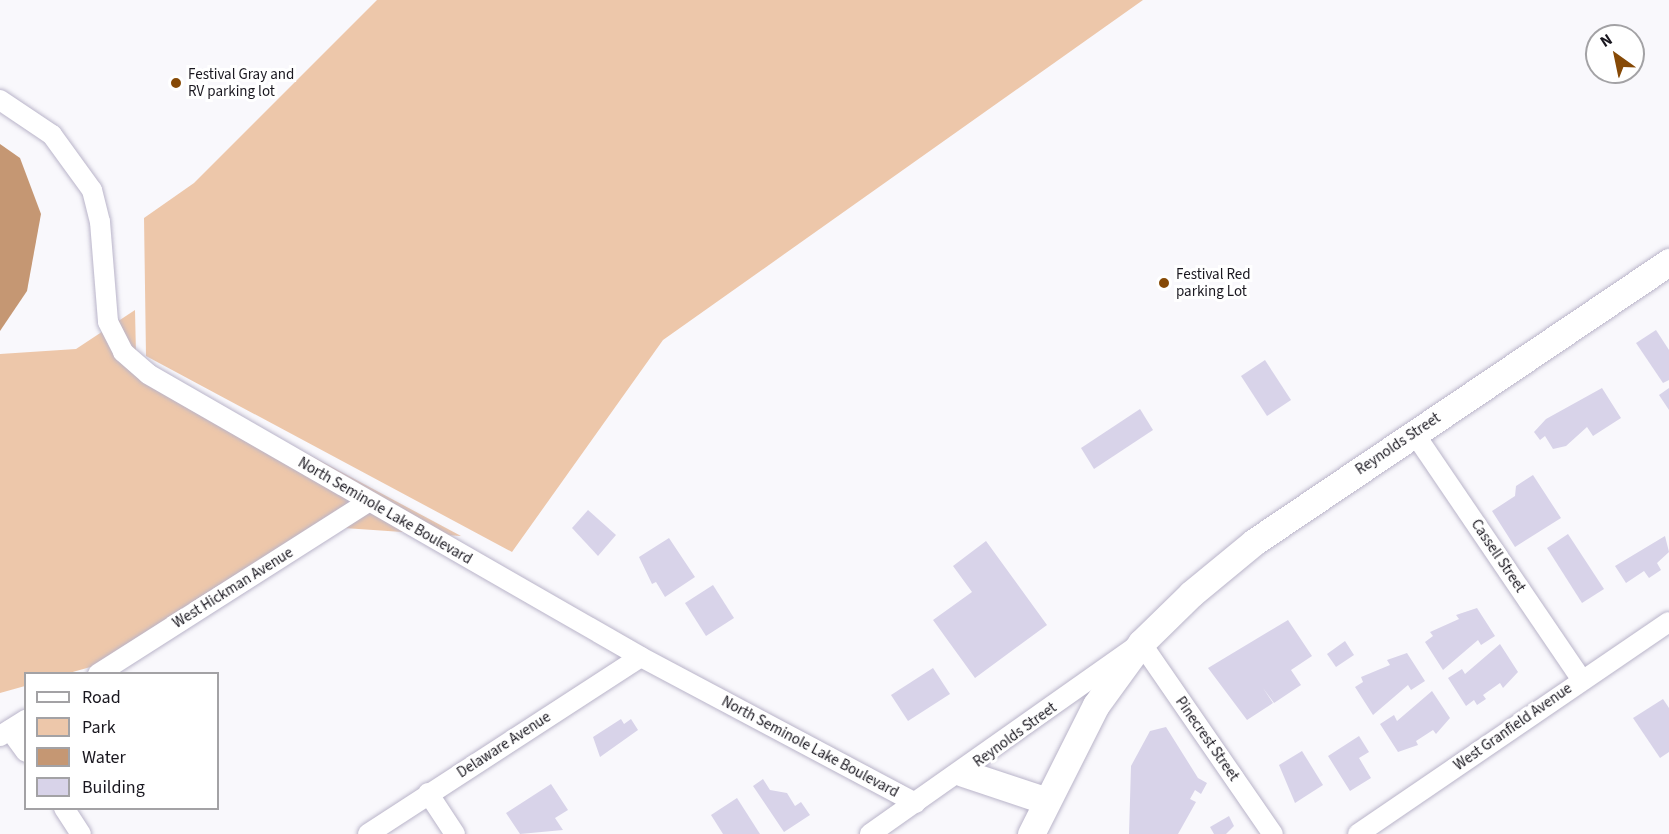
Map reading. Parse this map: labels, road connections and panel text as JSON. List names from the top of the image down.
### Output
{
  "streets": {
    "main road": ["Reynolds Street"],
    "street": [
      "North Seminole Lake Boulevard",
      "Cassell Street",
      "West Hickman Avenue",
      "West Granfield Avenue",
      "Pinecrest Street",
      "Delaware Avenue"
    ]
  },
  "crossings": [
    ["Reynolds Street", "North Seminole Lake Boulevard"],
    ["Reynolds Street", "Cassell Street"],
    ["Reynolds Street", "Pinecrest Street"],
    ["North Seminole Lake Boulevard", "West Hickman Avenue"],
    ["North Seminole Lake Boulevard", "Delaware Avenue"],
    ["Cassell Street", "West Granfield Avenue"]
  ],
  "places": ["Festival Gray and RV parking lot", "Festival Red parking Lot"],
  "legend": [
    "Road",
    "Park",
    "Water",
    "Building"
  ],
  "north": "top left"
}
